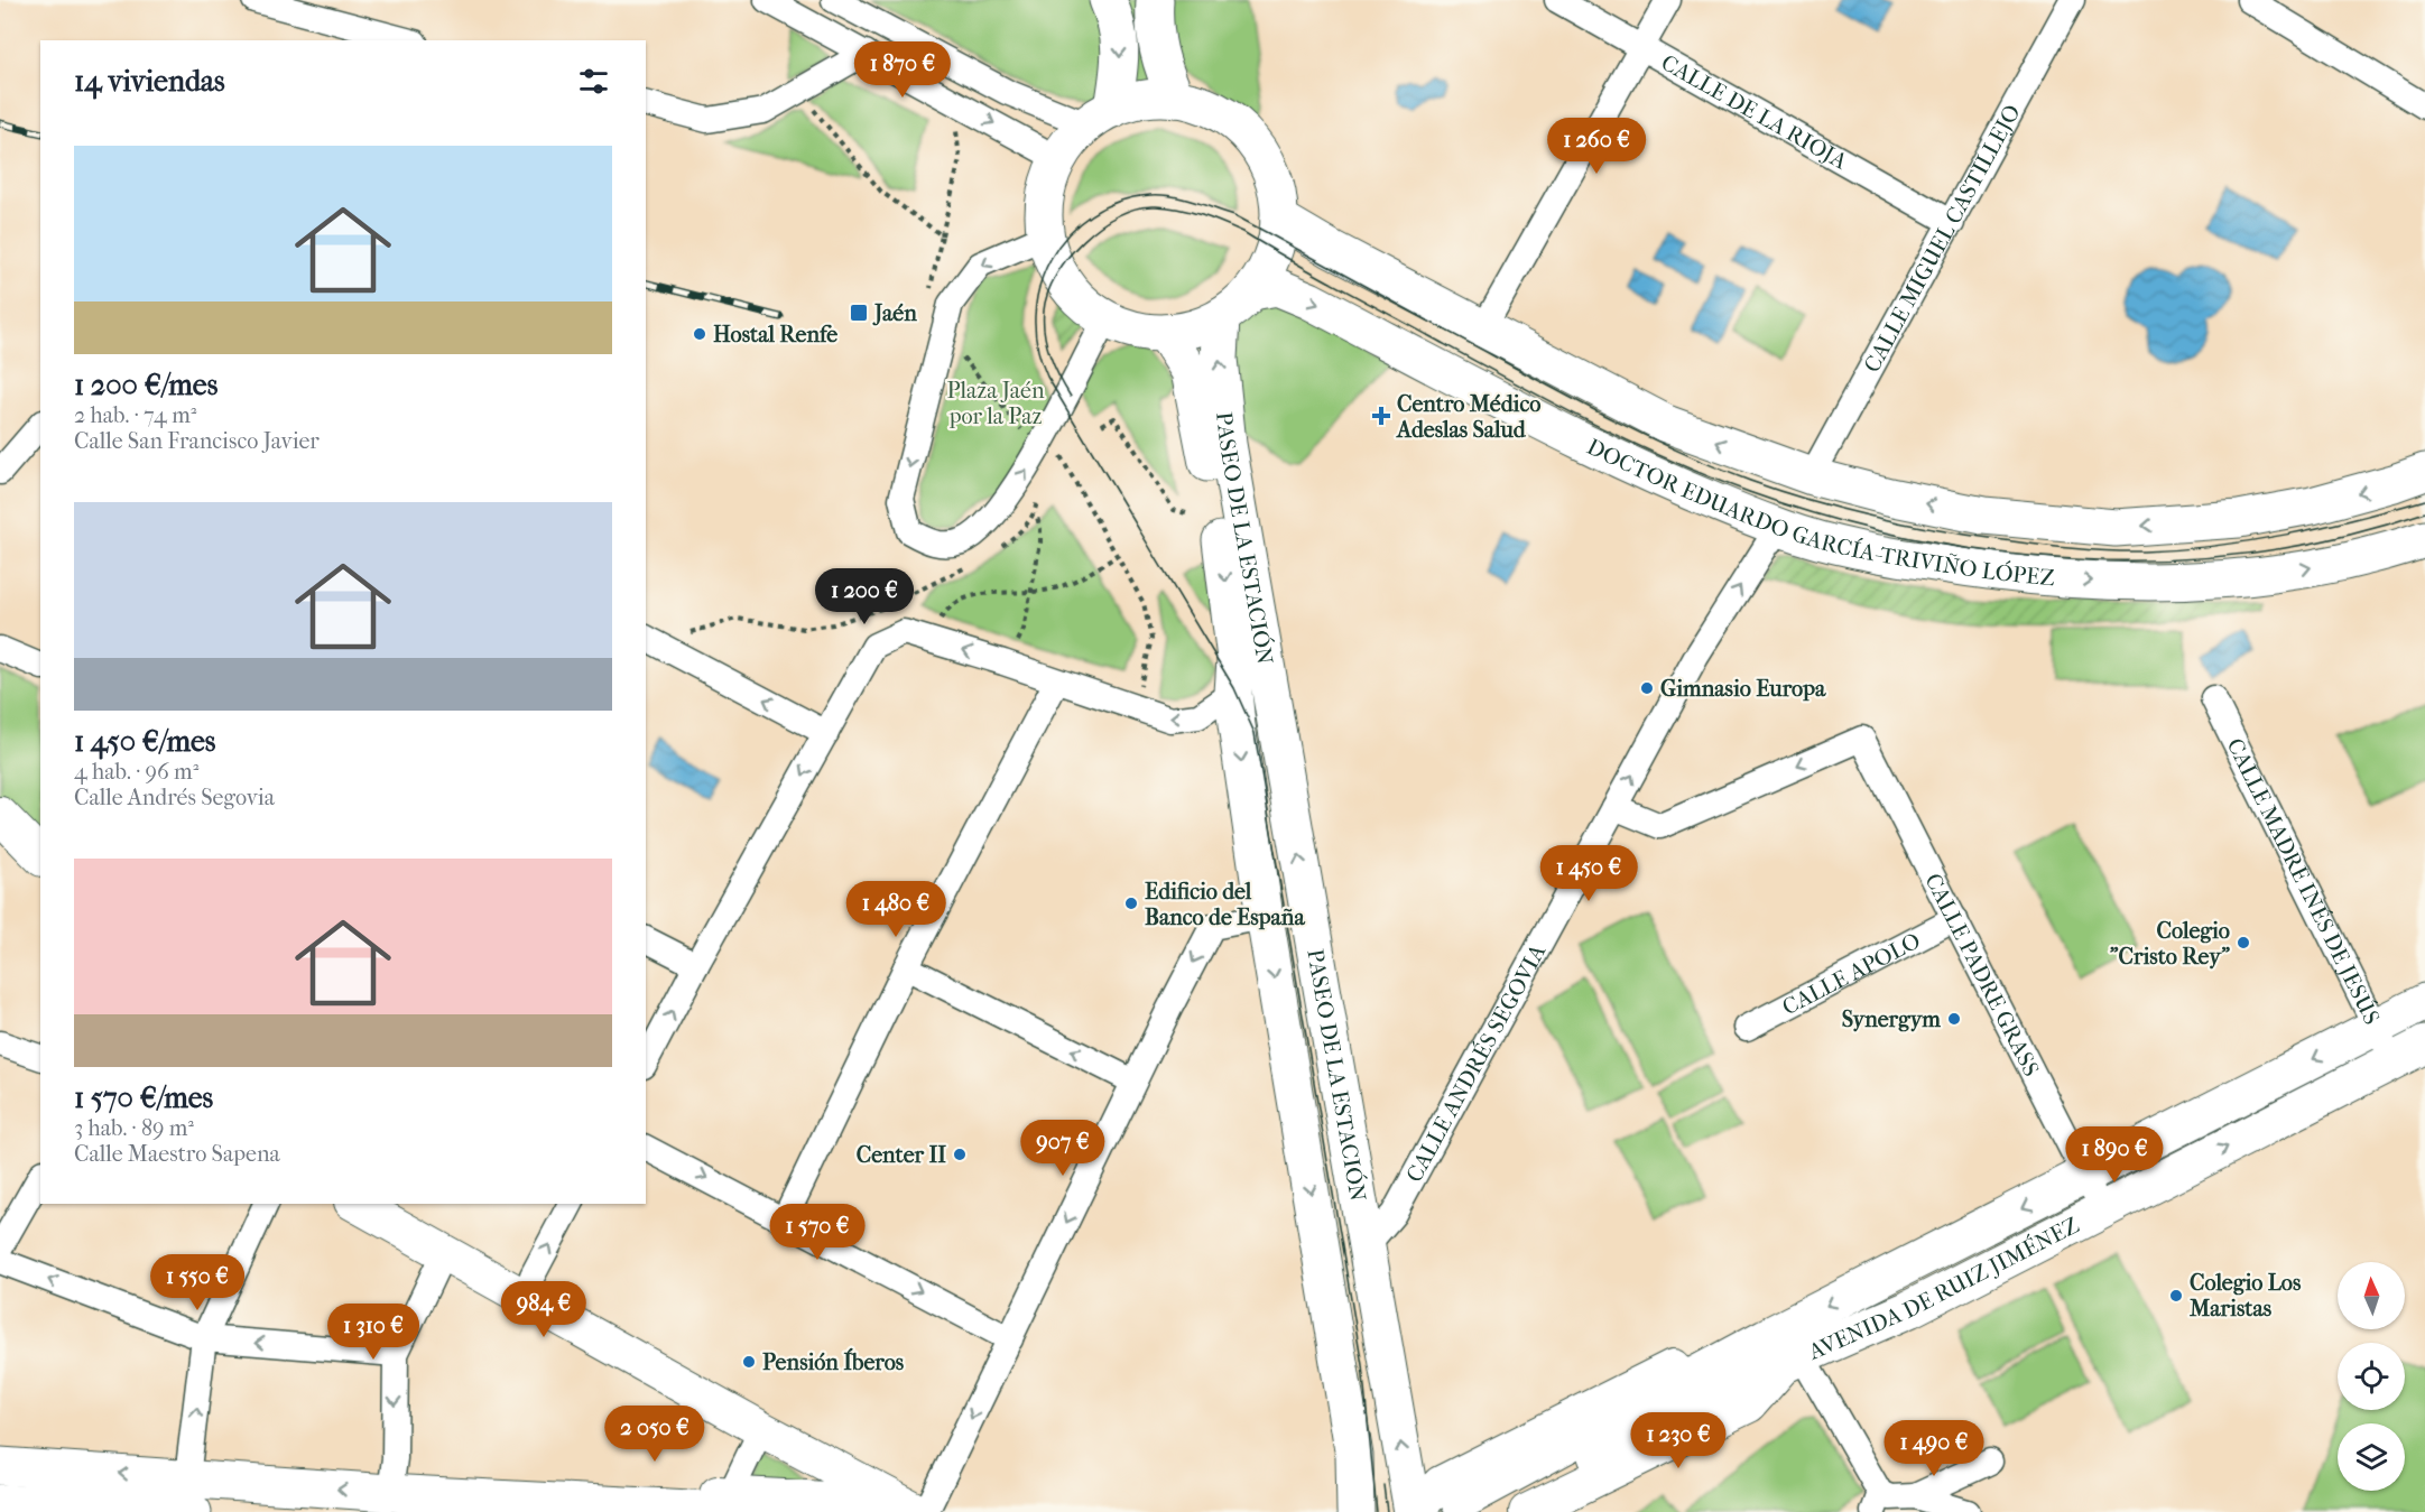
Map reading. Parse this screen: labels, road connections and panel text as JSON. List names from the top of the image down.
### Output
{
  "streets": {
    "main road": ["DOCTOR EDUARDO GARCÍA-TRIVIÑO LÓPEZ", "PASEO DE LA ESTACIÓN", "AVENIDA DE RUIZ JIMÉNEZ"],
    "street": [
      "CALLE DE LA RIOJA",
      "CALLE MIGUEL CASTILLEJO",
      "CALLE MADRE INÉS DE JESÚS",
      "CALLE APOLO",
      "CALLE PADRE GRASS",
      "CALLE ANDRÉS SEGOVIA"
    ]
  },
  "crossings": [
    ["CALLE DE LA RIOJA", "CALLE MIGUEL CASTILLEJO"],
    ["CALLE MIGUEL CASTILLEJO", "DOCTOR EDUARDO GARCÍA-TRIVIÑO LÓPEZ"],
    ["DOCTOR EDUARDO GARCÍA-TRIVIÑO LÓPEZ", "PASEO DE LA ESTACIÓN"],
    ["DOCTOR EDUARDO GARCÍA-TRIVIÑO LÓPEZ", "CALLE ANDRÉS SEGOVIA"],
    ["PASEO DE LA ESTACIÓN", "CALLE ANDRÉS SEGOVIA"],
    ["PASEO DE LA ESTACIÓN", "AVENIDA DE RUIZ JIMÉNEZ"],
    ["CALLE MADRE INÉS DE JESÚS", "AVENIDA DE RUIZ JIMÉNEZ"],
    ["CALLE APOLO", "CALLE PADRE GRASS"],
    ["CALLE PADRE GRASS", "CALLE ANDRÉS SEGOVIA"],
    ["CALLE PADRE GRASS", "AVENIDA DE RUIZ JIMÉNEZ"]
  ],
  "one_way": ["CALLE ANDRÉS SEGOVIA"],
  "parks": ["Plaza Jaén por la Paz"],
  "places": {
    "transit": ["Jaén"],
    "other": [
      "Hostal Renfe",
      "Gimnasio Europa",
      "Edificio del Banco de España",
      "Colegio \"Cristo Rey\"",
      "Synergym",
      "Center II",
      "Colegio Los Maristas",
      "Pensión Íberos"
    ],
    "health": ["Centro Médico Adeslas Salud"]
  },
  "north": "top",
  "page": {
    "heading": "14 viviendas",
    "price": [
      "1 870 €",
      "1 260 €",
      "1 200 €",
      "1 450 €",
      "1 480 €",
      "907 €",
      "1 890 €",
      "1 570 €",
      "1 550 €",
      "984 €",
      "1 310 €",
      "2 050 €",
      "1 230 €",
      "1 490 €"
    ],
    "list": [
      {
        "name": "1 200 €/mes",
        "note": "2 hab. · 74 m² · Calle San Francisco Javier"
      },
      {
        "name": "1 450 €/mes",
        "note": "4 hab. · 96 m² · Calle Andrés Segovia"
      },
      {
        "name": "1 570 €/mes",
        "note": "3 hab. · 89 m² · Calle Maestro Sapena"
      }
    ]
  }
}
